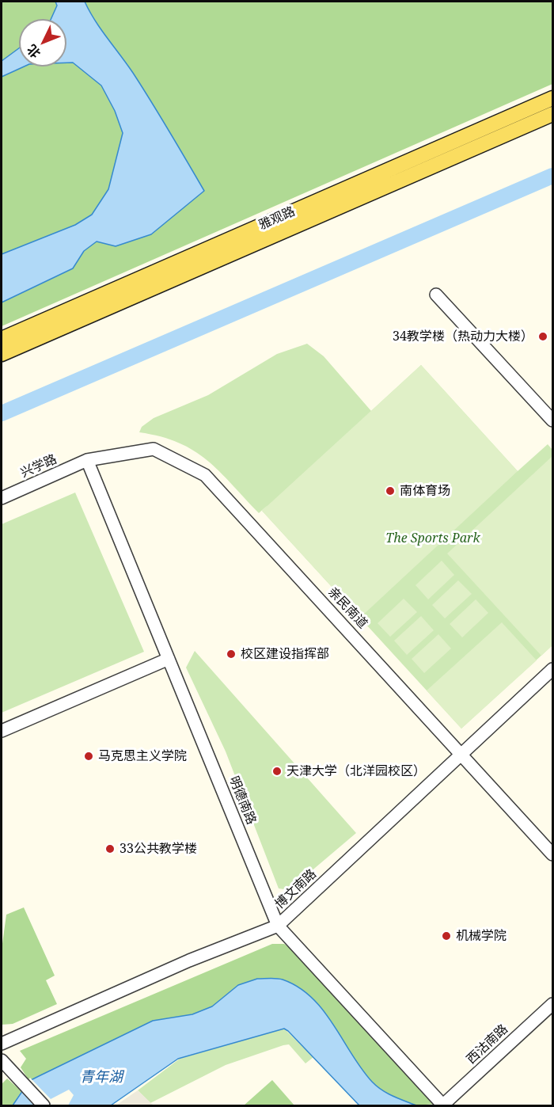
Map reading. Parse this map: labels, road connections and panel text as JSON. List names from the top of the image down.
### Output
{
  "streets": {
    "main road": ["雅观路"],
    "street": [
      "兴学路",
      "亲民南道",
      "明德南路",
      "博文南路",
      "西沽南路"
    ]
  },
  "crossings": [
    ["兴学路", "亲民南道"],
    ["兴学路", "明德南路"],
    ["亲民南道", "明德南路"],
    ["亲民南道", "博文南路"],
    ["明德南路", "博文南路"],
    ["明德南路", "西沽南路"]
  ],
  "water": ["青年湖"],
  "parks": ["The Sports Park"],
  "places": [
    "34教学楼（热动力大楼）",
    "南体育场",
    "校区建设指挥部",
    "马克思主义学院",
    "天津大学（北洋园校区）",
    "33公共教学楼",
    "机械学院"
  ],
  "north": "bottom left"
}
